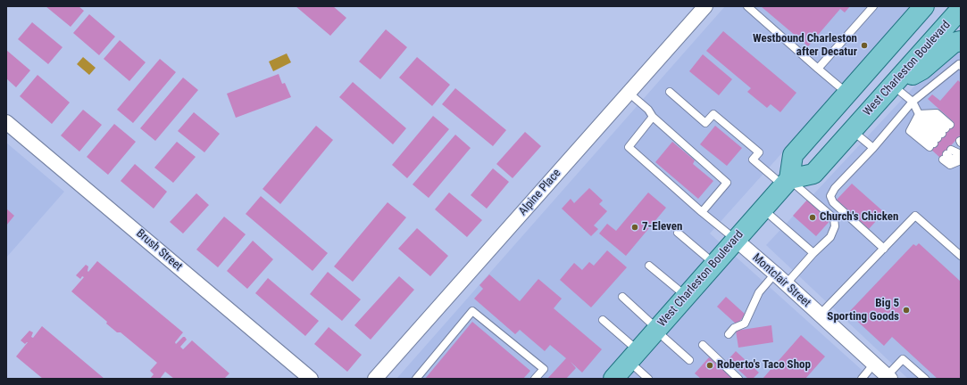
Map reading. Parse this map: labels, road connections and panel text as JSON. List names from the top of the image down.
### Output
{
  "streets": {
    "main road": ["West Charleston Boulevard"],
    "street": ["Alpine Place", "Brush Street", "Montclair Street"]
  },
  "crossings": [
    ["West Charleston Boulevard", "Montclair Street"]
  ],
  "places": [
    "Westbound Charleston after Decatur",
    "Church's Chicken",
    "7-Eleven",
    "Big 5 Sporting Goods",
    "Roberto's Taco Shop"
  ]
}
